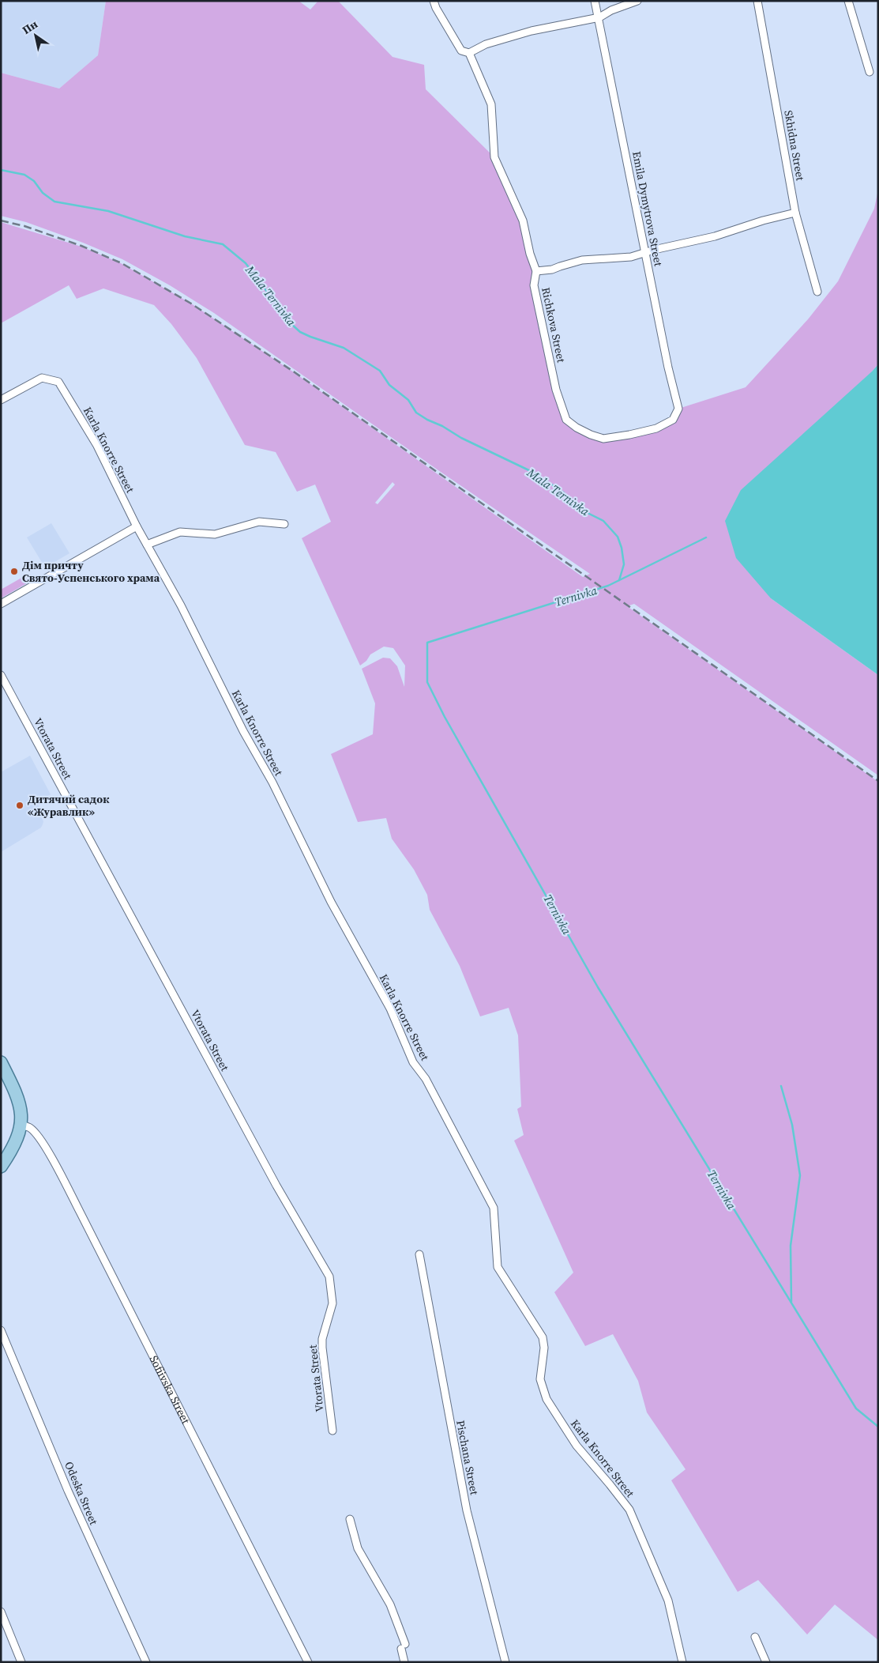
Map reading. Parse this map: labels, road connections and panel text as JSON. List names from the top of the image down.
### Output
{
  "streets": {
    "street": [
      "Skhidna Street",
      "Emila Dymytrova Street",
      "Richkova Street",
      "Karla Knorre Street",
      "Vtorata Street",
      "Sofiivska Street",
      "Pischana Street",
      "Odeska Street"
    ]
  },
  "crossings": [
    ["Emila Dymytrova Street", "Richkova Street"]
  ],
  "water": ["Mala Ternivka", "Ternivka"],
  "places": ["Дім причту Свято-Успенського храма", "Дитячий садок «Журавлик»"],
  "north": "top left"
}
